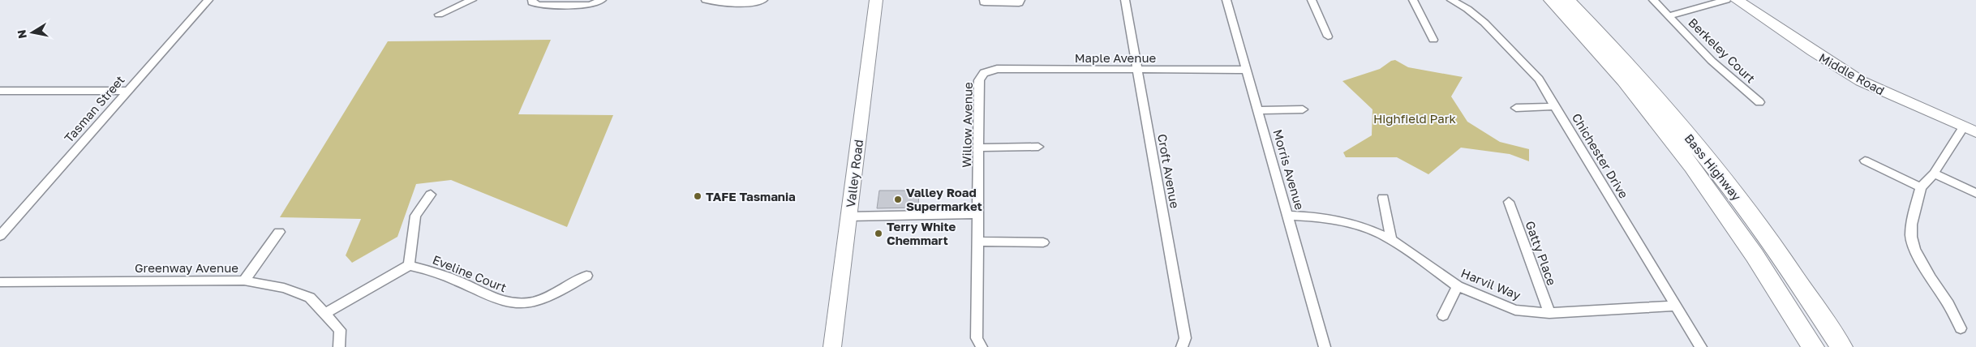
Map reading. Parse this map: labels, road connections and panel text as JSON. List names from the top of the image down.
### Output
{
  "streets": {
    "highway": ["Bass Highway"],
    "street": [
      "Berkeley Court",
      "Maple Avenue",
      "Middle Road",
      "Tasman Street",
      "Willow Avenue",
      "Chichester Drive",
      "Morris Avenue",
      "Croft Avenue",
      "Valley Road",
      "Gatty Place",
      "Greenway Avenue",
      "Eveline Court",
      "Harvil Way"
    ]
  },
  "crossings": [
    ["Maple Avenue", "Willow Avenue"],
    ["Maple Avenue", "Morris Avenue"],
    ["Maple Avenue", "Croft Avenue"],
    ["Chichester Drive", "Harvil Way"],
    ["Morris Avenue", "Harvil Way"],
    ["Gatty Place", "Harvil Way"]
  ],
  "parks": ["Highfield Park"],
  "places": ["TAFE Tasmania", "Valley Road Supermarket", "Terry White Chemmart"],
  "north": "left"
}
